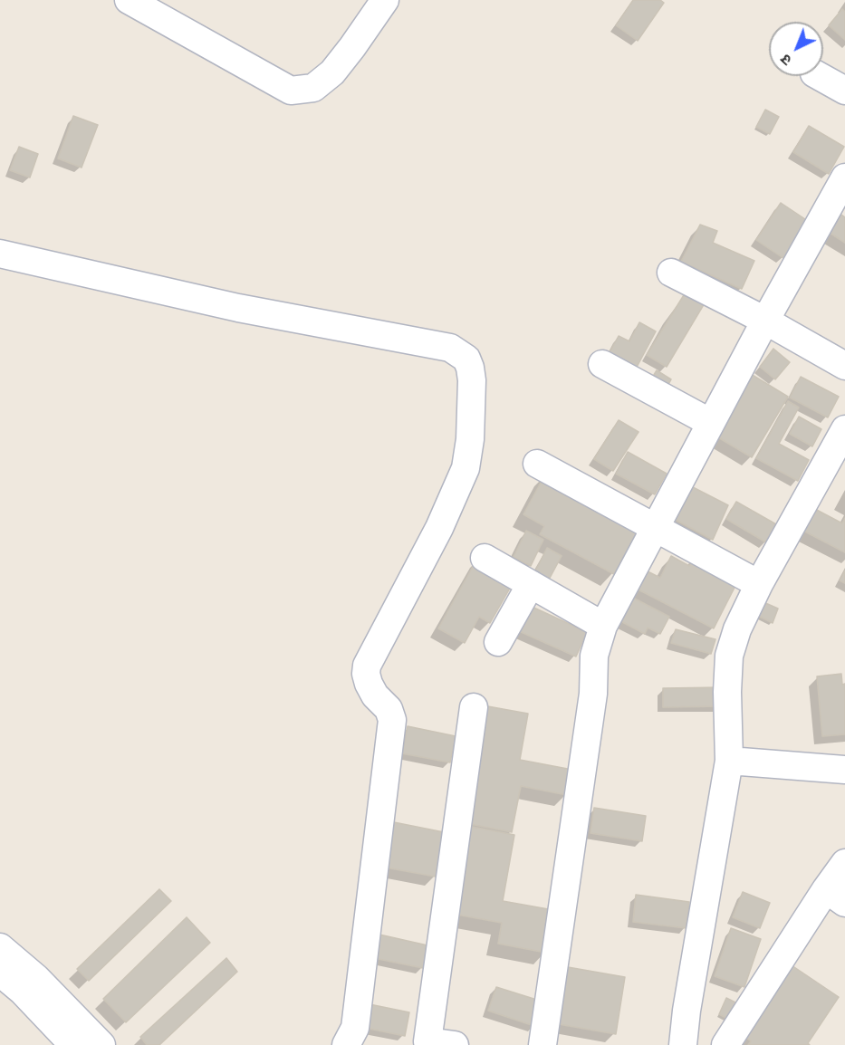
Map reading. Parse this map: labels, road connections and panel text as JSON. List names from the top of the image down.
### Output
{
  "north": "bottom left"
}
